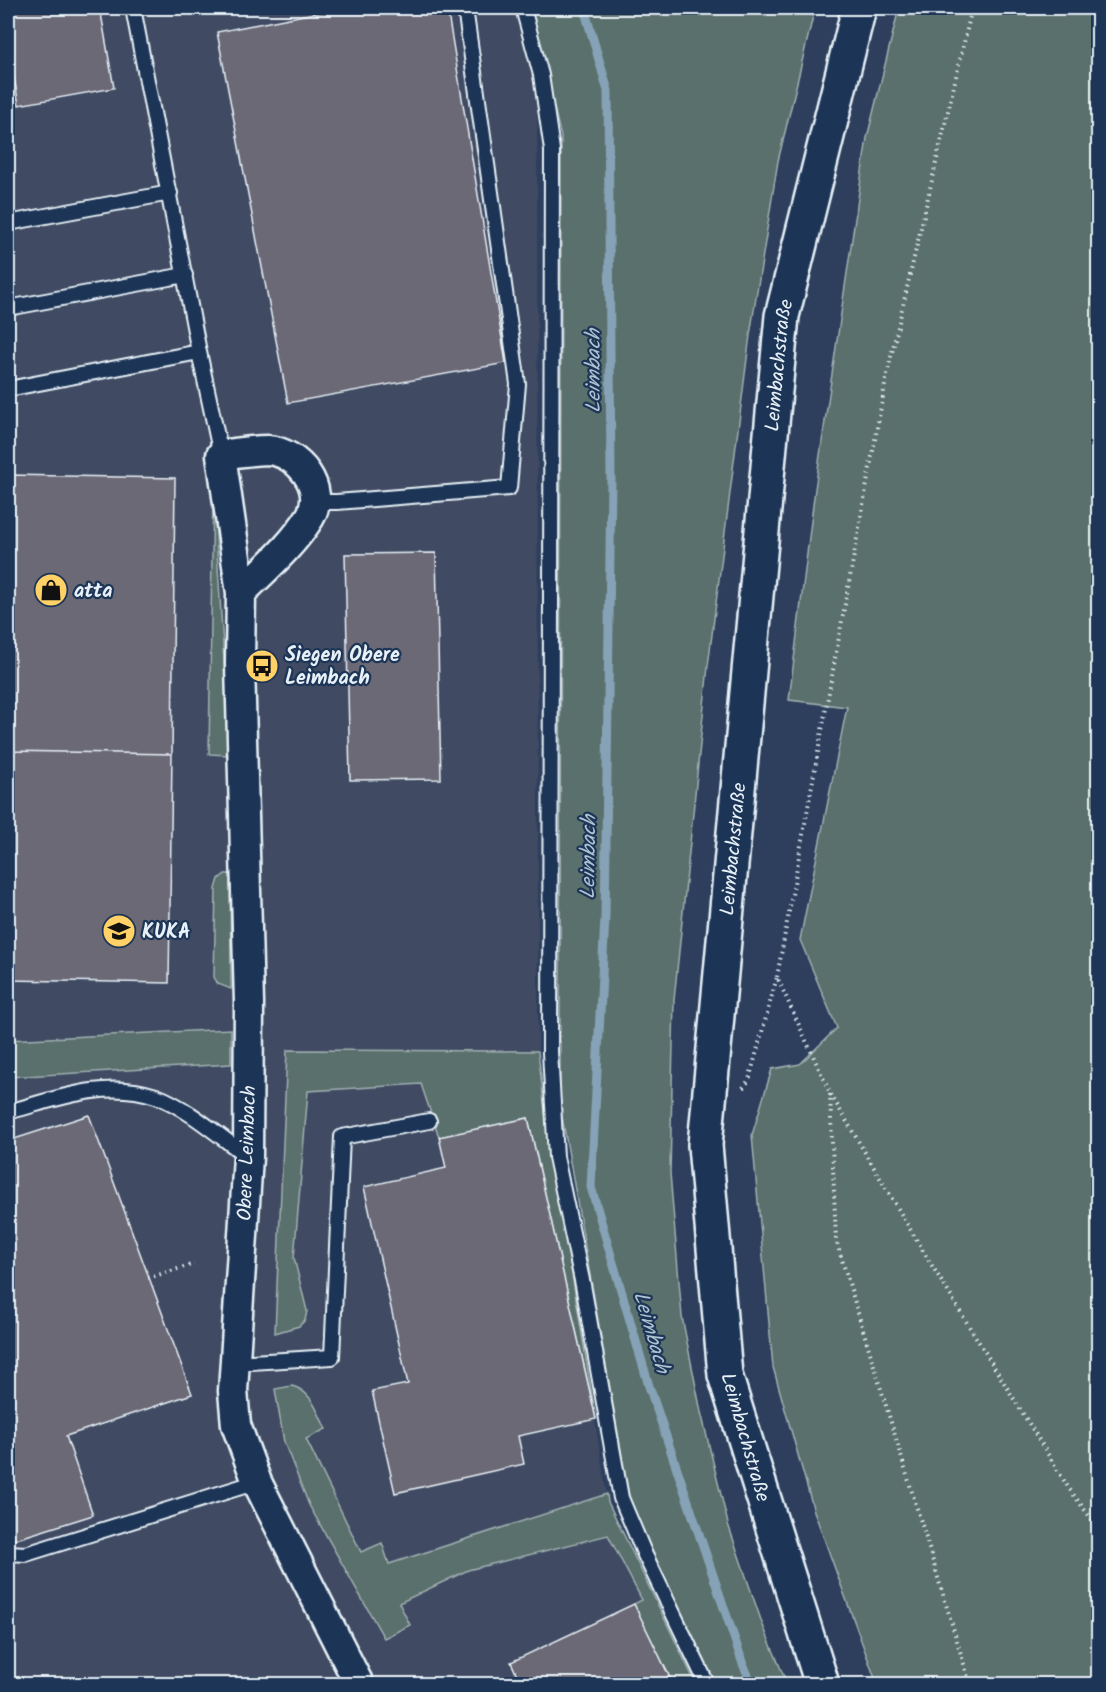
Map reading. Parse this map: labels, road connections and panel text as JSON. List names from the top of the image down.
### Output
{
  "streets": {
    "main road": ["Leimbachstraße"],
    "street": ["Obere Leimbach"]
  },
  "water": ["Leimbach"],
  "places": {
    "shop": ["atta"],
    "bus stop": ["Siegen Obere Leimbach"],
    "school or university": ["KUKA"]
  }
}
